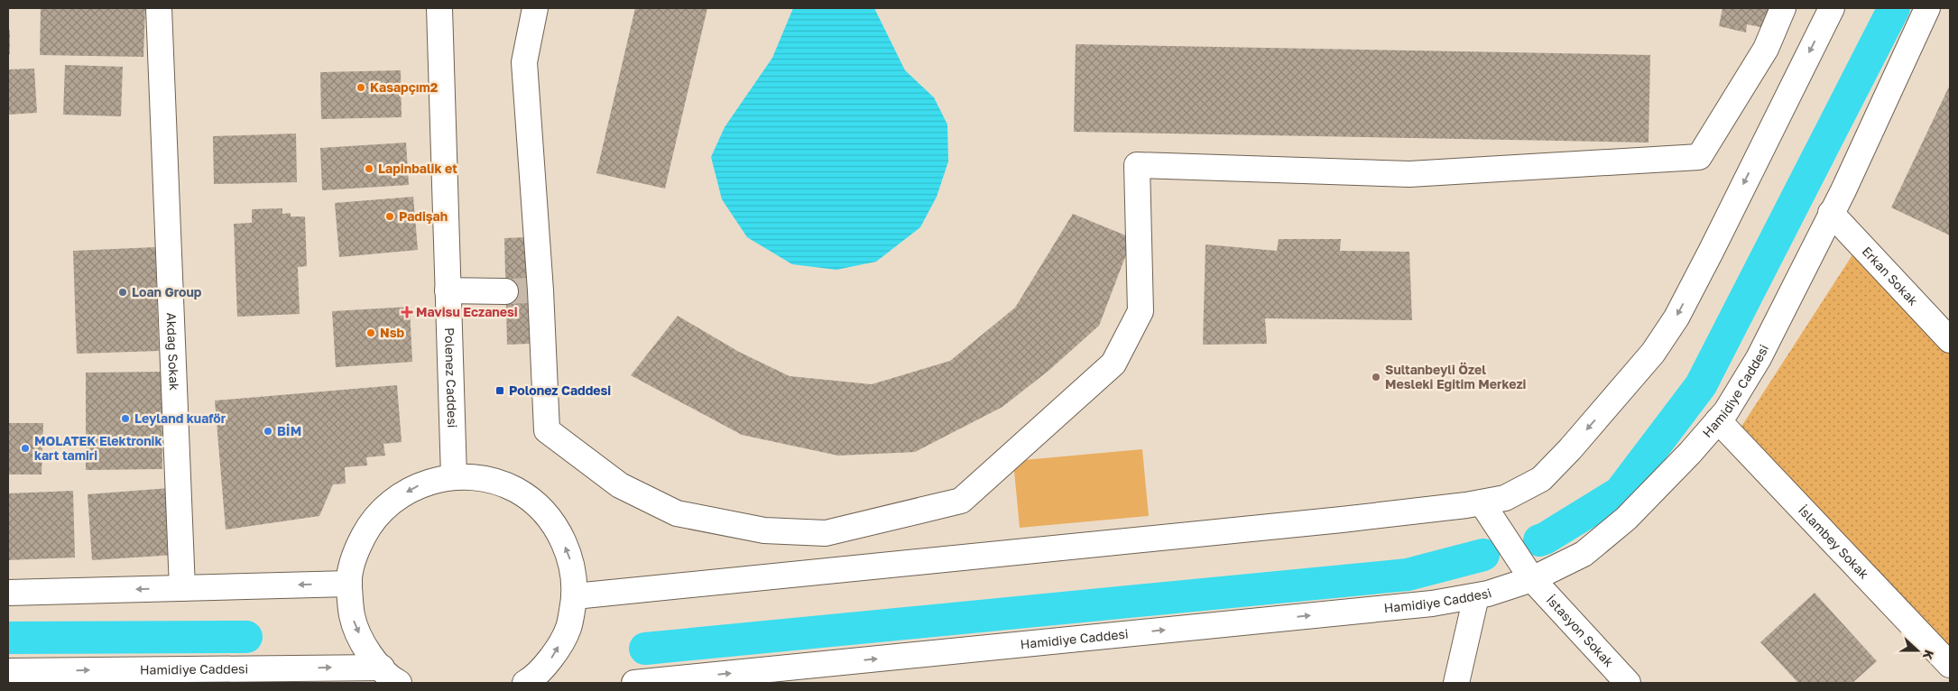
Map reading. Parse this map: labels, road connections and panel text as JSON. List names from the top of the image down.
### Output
{
  "streets": {
    "street": [
      "Erkan Sokak",
      "Akdağ Sokak",
      "Polenez Caddesi",
      "Hamidiye Caddesi",
      "İslambey Sokak",
      "İstasyon Sokak"
    ]
  },
  "crossings": [
    ["Erkan Sokak", "Hamidiye Caddesi"],
    ["Hamidiye Caddesi", "İslambey Sokak"],
    ["Hamidiye Caddesi", "İstasyon Sokak"]
  ],
  "places": {
    "other": [
      "Kasapçım2",
      "Lapinbalik et",
      "Padişah",
      "Loan Group",
      "Nsb",
      "Sultanbeyli Özel Mesleki Eğitim Merkezi",
      "Leyland kuaför",
      "BİM",
      "MOLATEK Elektronik kart tamiri"
    ],
    "health": ["Mavisu Eczanesi"],
    "transit": ["Polonez Caddesi"]
  },
  "north": "right"
}
